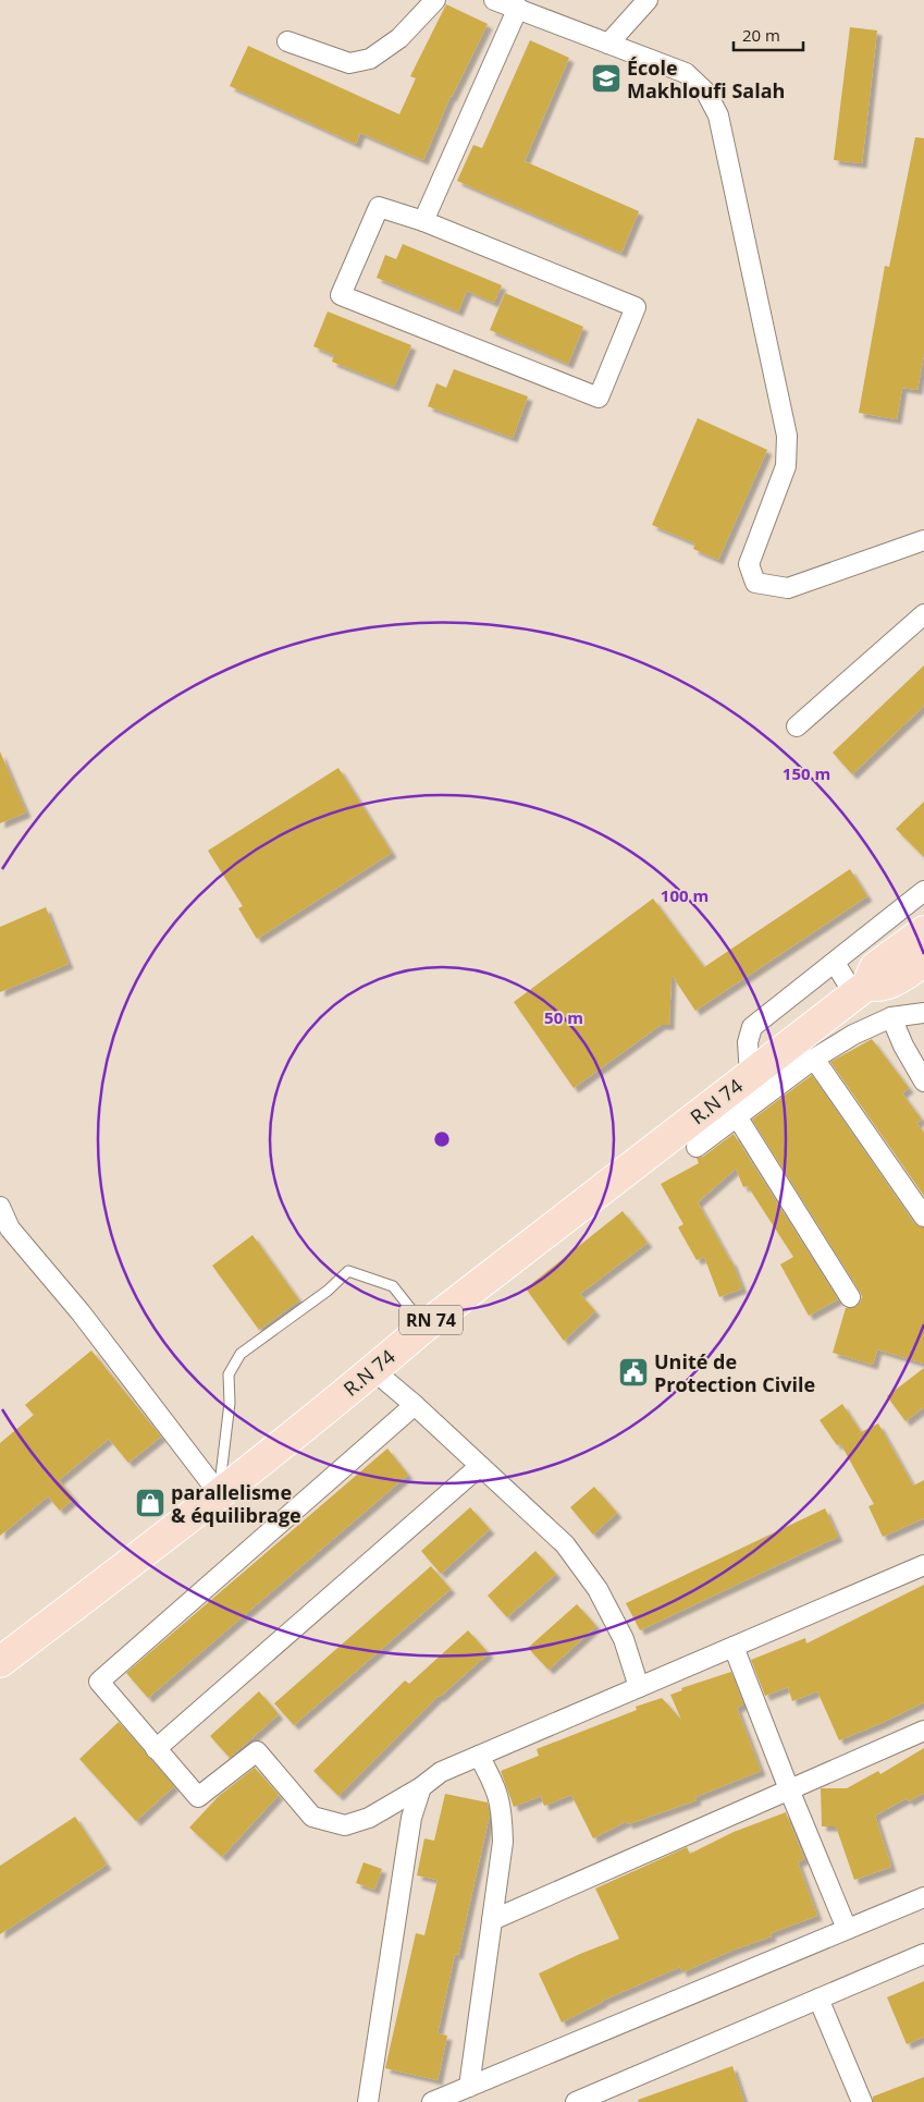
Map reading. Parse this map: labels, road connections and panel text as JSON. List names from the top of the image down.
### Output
{
  "streets": {
    "main road": ["R.N 74", "RN 74"]
  },
  "places": {
    "school or university": ["École Makhloufi Salah"],
    "public building": ["Unité de Protection Civile"],
    "shop": ["parallelisme & équilibrage"]
  },
  "scale_bar": "20 m",
  "rings": ["150 m", "100 m", "50 m"]
}
